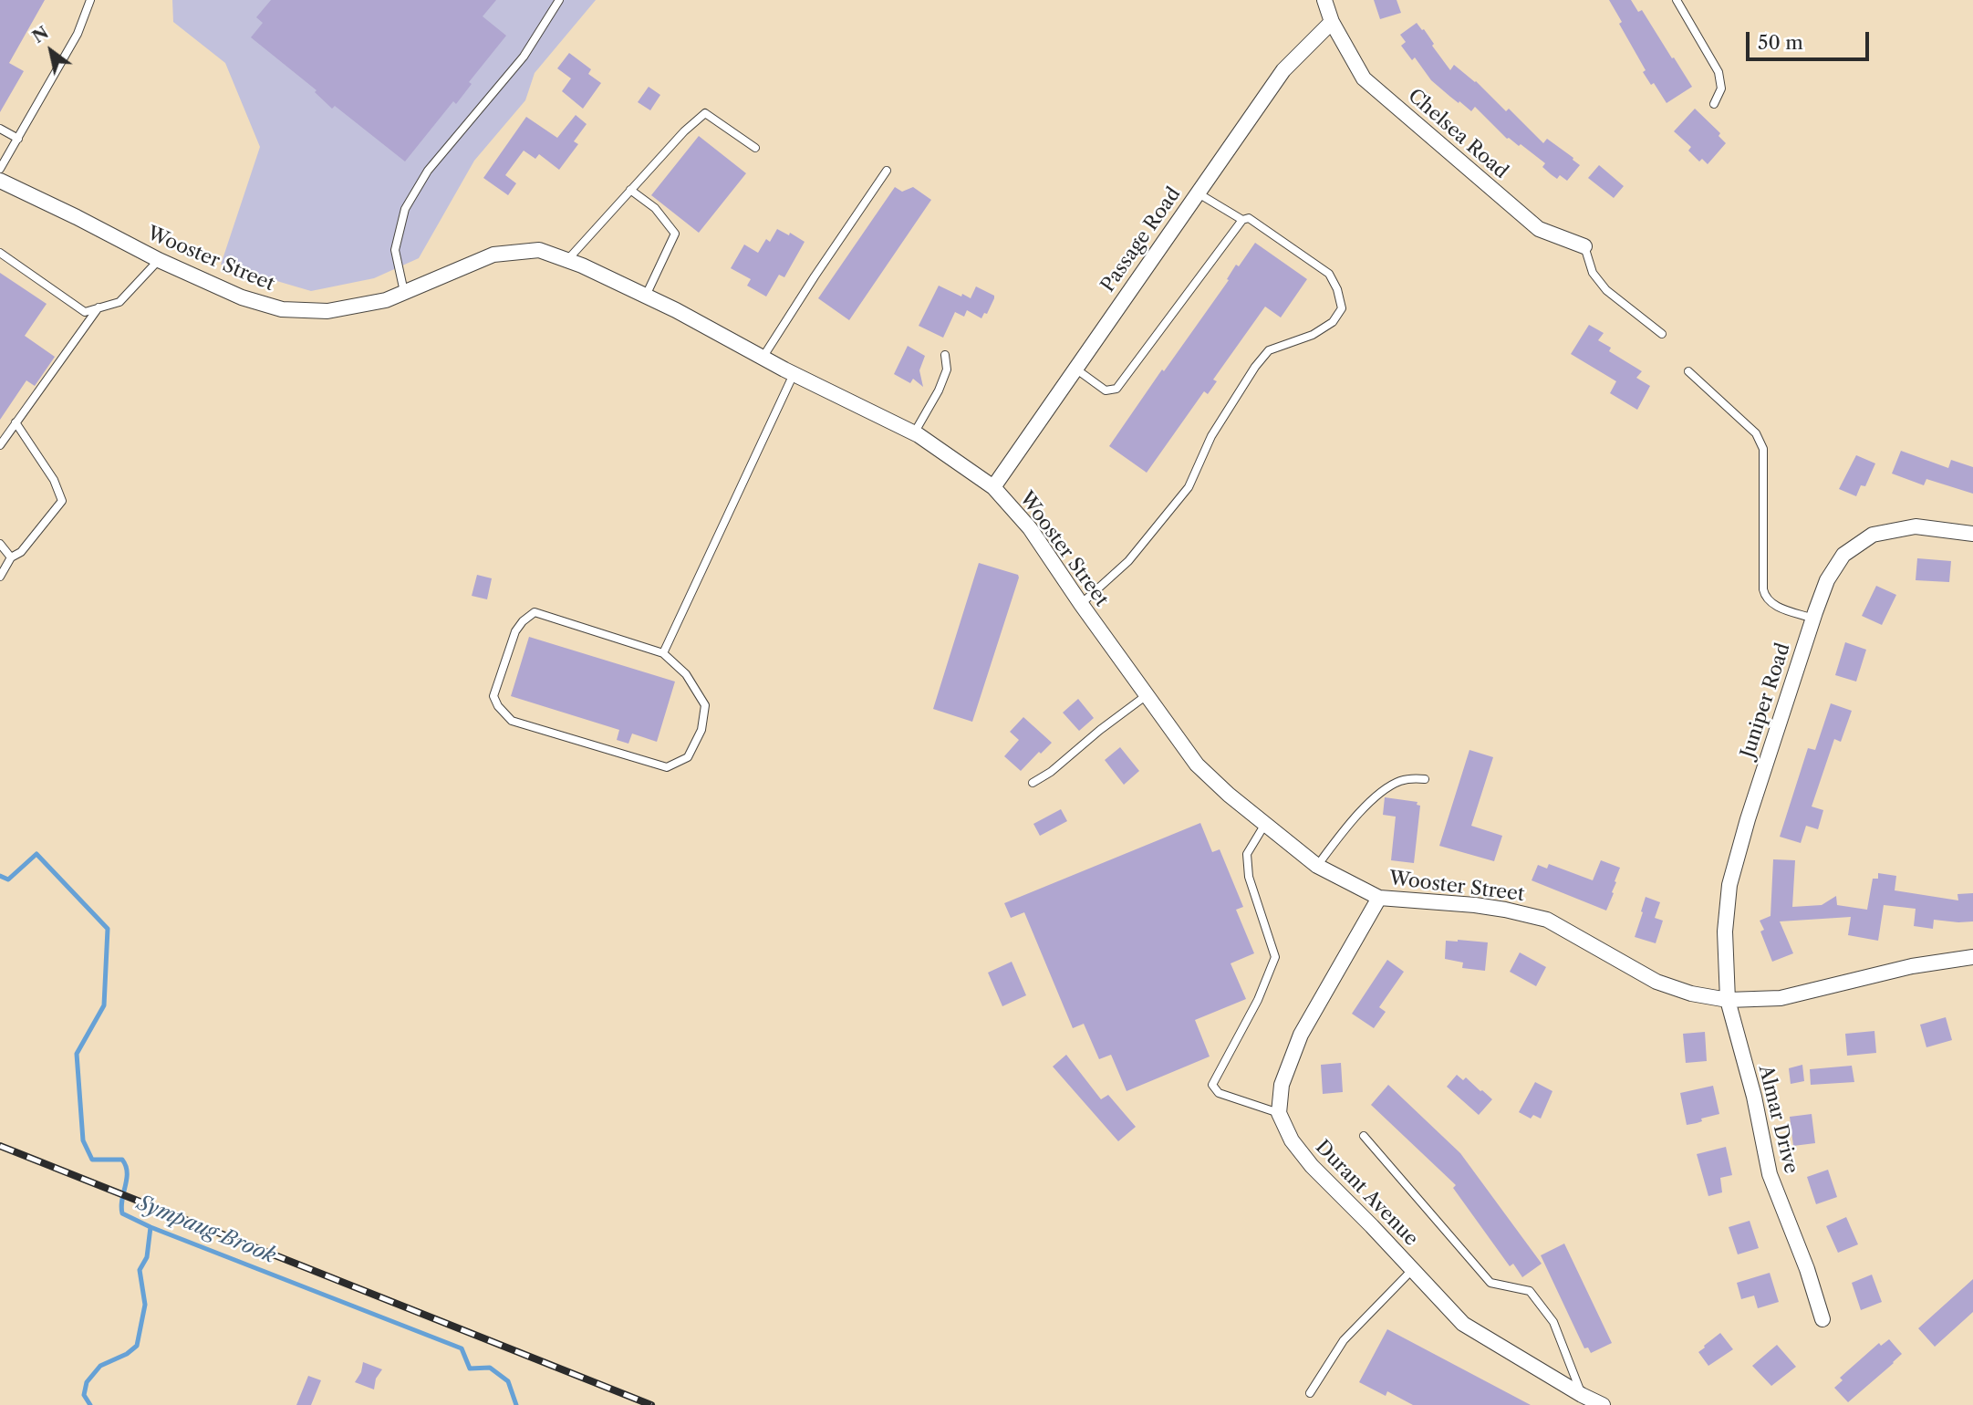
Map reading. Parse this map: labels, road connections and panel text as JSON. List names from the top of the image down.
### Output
{
  "streets": {
    "street": [
      "Chelsea Road",
      "Passage Road",
      "Wooster Street",
      "Juniper Road",
      "Almar Drive",
      "Durant Avenue"
    ]
  },
  "crossings": [
    ["Chelsea Road", "Passage Road"],
    ["Passage Road", "Wooster Street"],
    ["Wooster Street", "Juniper Road"],
    ["Wooster Street", "Almar Drive"],
    ["Juniper Road", "Almar Drive"]
  ],
  "water": ["Sympaug Brook"],
  "scale_bar": "50 m",
  "north": "top left"
}
